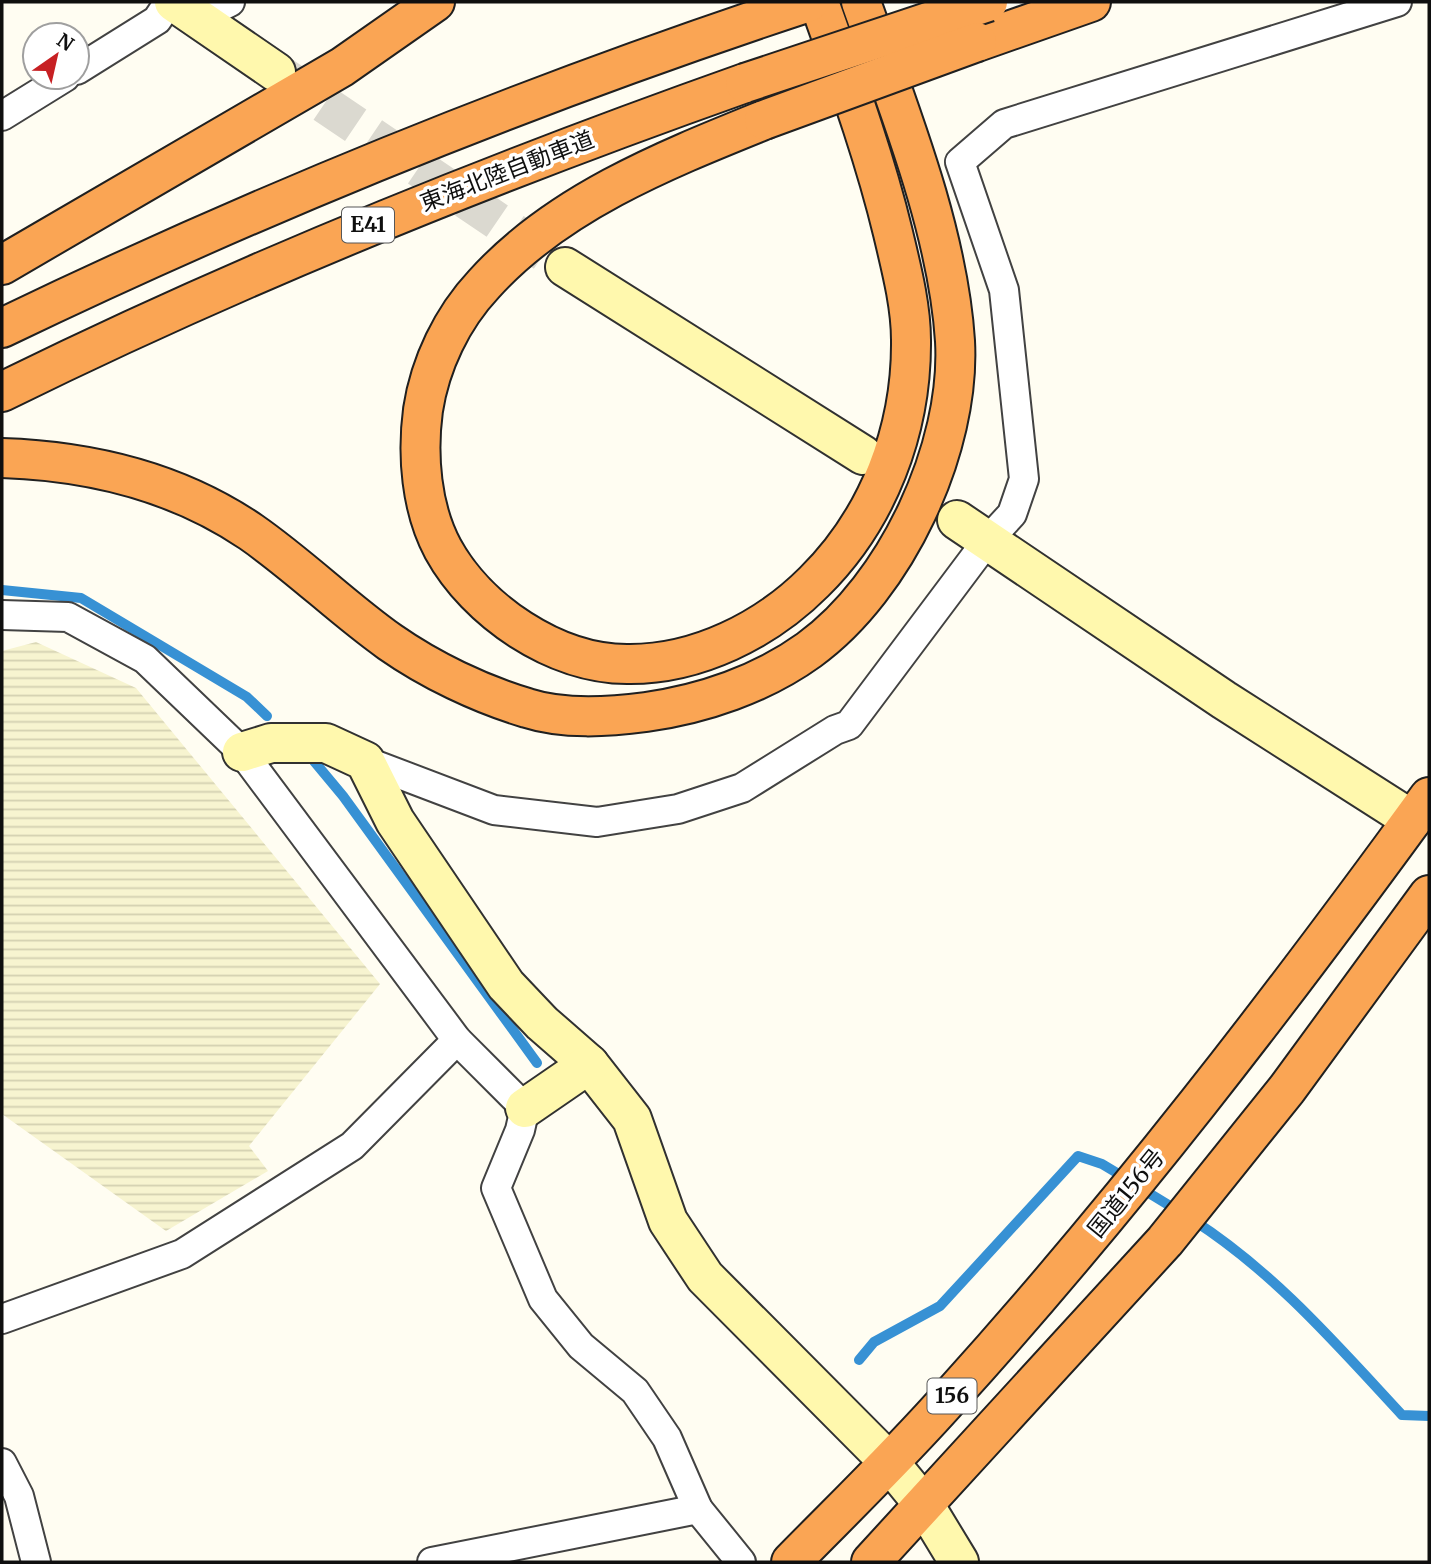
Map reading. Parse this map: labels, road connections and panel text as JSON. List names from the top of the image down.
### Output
{
  "streets": {
    "highway": [
      "東海北陸自動車道",
      "E41",
      "国道156号",
      "156"
    ]
  },
  "north": "top right"
}
